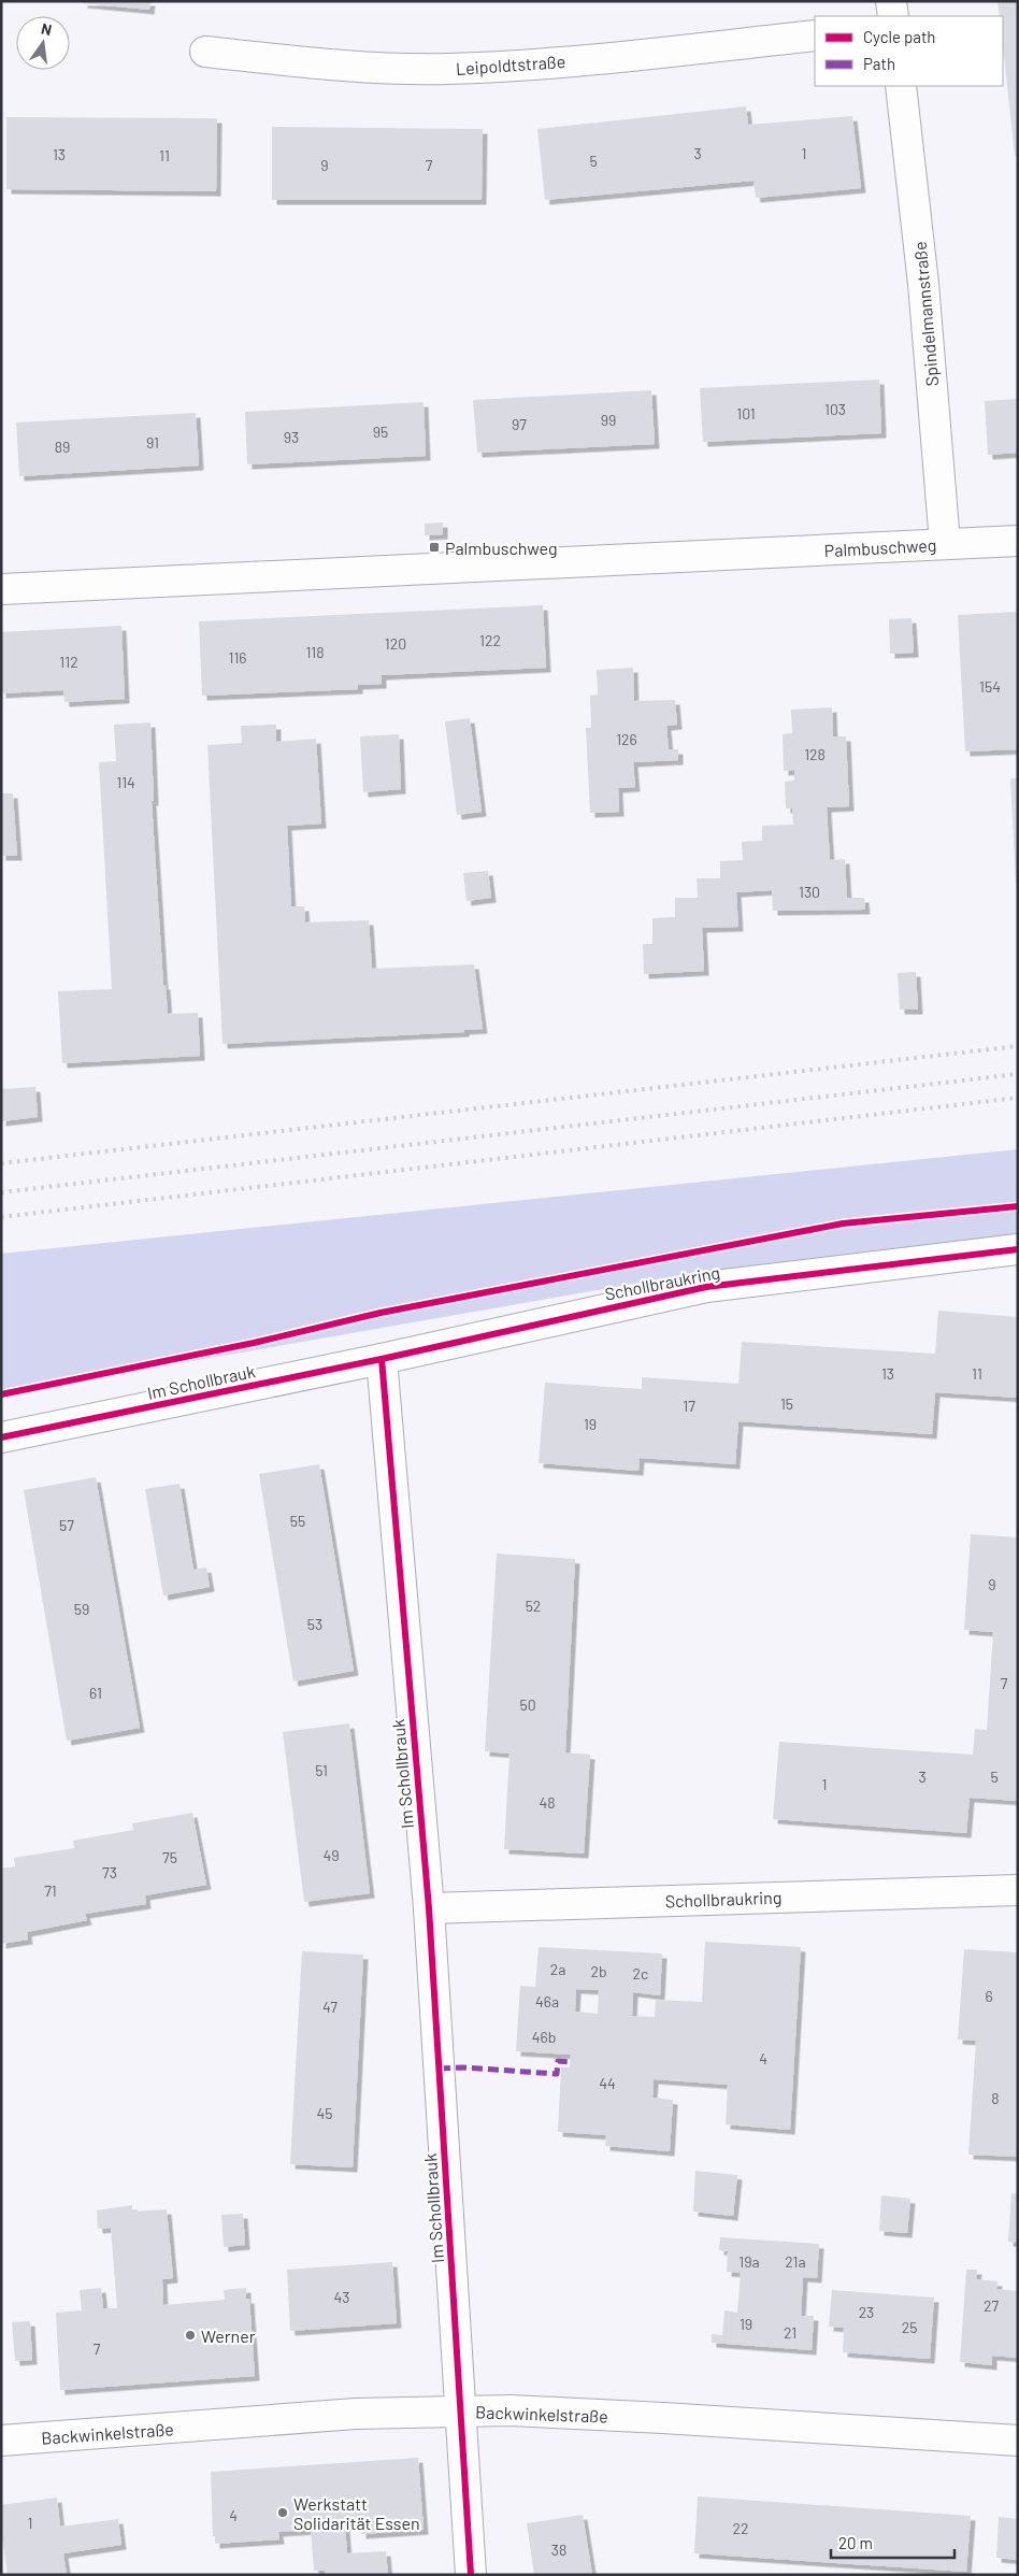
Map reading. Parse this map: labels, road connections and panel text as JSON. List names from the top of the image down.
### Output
{
  "streets": {
    "street": [
      "Leipoldtstraße",
      "Spindelmannstraße",
      "Palmbuschweg",
      "Schollbraukring",
      "Im Schollbrauk",
      "Backwinkelstraße"
    ]
  },
  "crossings": [
    ["Spindelmannstraße", "Palmbuschweg"],
    ["Schollbraukring", "Im Schollbrauk"],
    ["Im Schollbrauk", "Backwinkelstraße"]
  ],
  "places": {
    "transit": ["Palmbuschweg"],
    "other": ["Werner", "Werkstatt Solidarität Essen"]
  },
  "house_numbers": [
    "3",
    "1",
    "13",
    "11",
    "5",
    "9",
    "7",
    "103",
    "101",
    "99",
    "97",
    "95",
    "93",
    "91",
    "89",
    "122",
    "120",
    "118",
    "116",
    "112",
    "154",
    "126",
    "128",
    "114",
    "130",
    "13",
    "11",
    "15",
    "17",
    "19",
    "55",
    "57",
    "9",
    "52",
    "59",
    "53",
    "7",
    "61",
    "50",
    "51",
    "3",
    "5",
    "1",
    "48",
    "49",
    "75",
    "73",
    "71",
    "2a",
    "2b",
    "2c",
    "6",
    "46a",
    "47",
    "46b",
    "4",
    "44",
    "8",
    "45",
    "19a",
    "21a",
    "43",
    "27",
    "23",
    "19",
    "25",
    "21",
    "7",
    "4",
    "1",
    "22",
    "38"
  ],
  "legend": ["Cycle path", "Path"],
  "scale_bar": "20 m",
  "north": "top"
}
